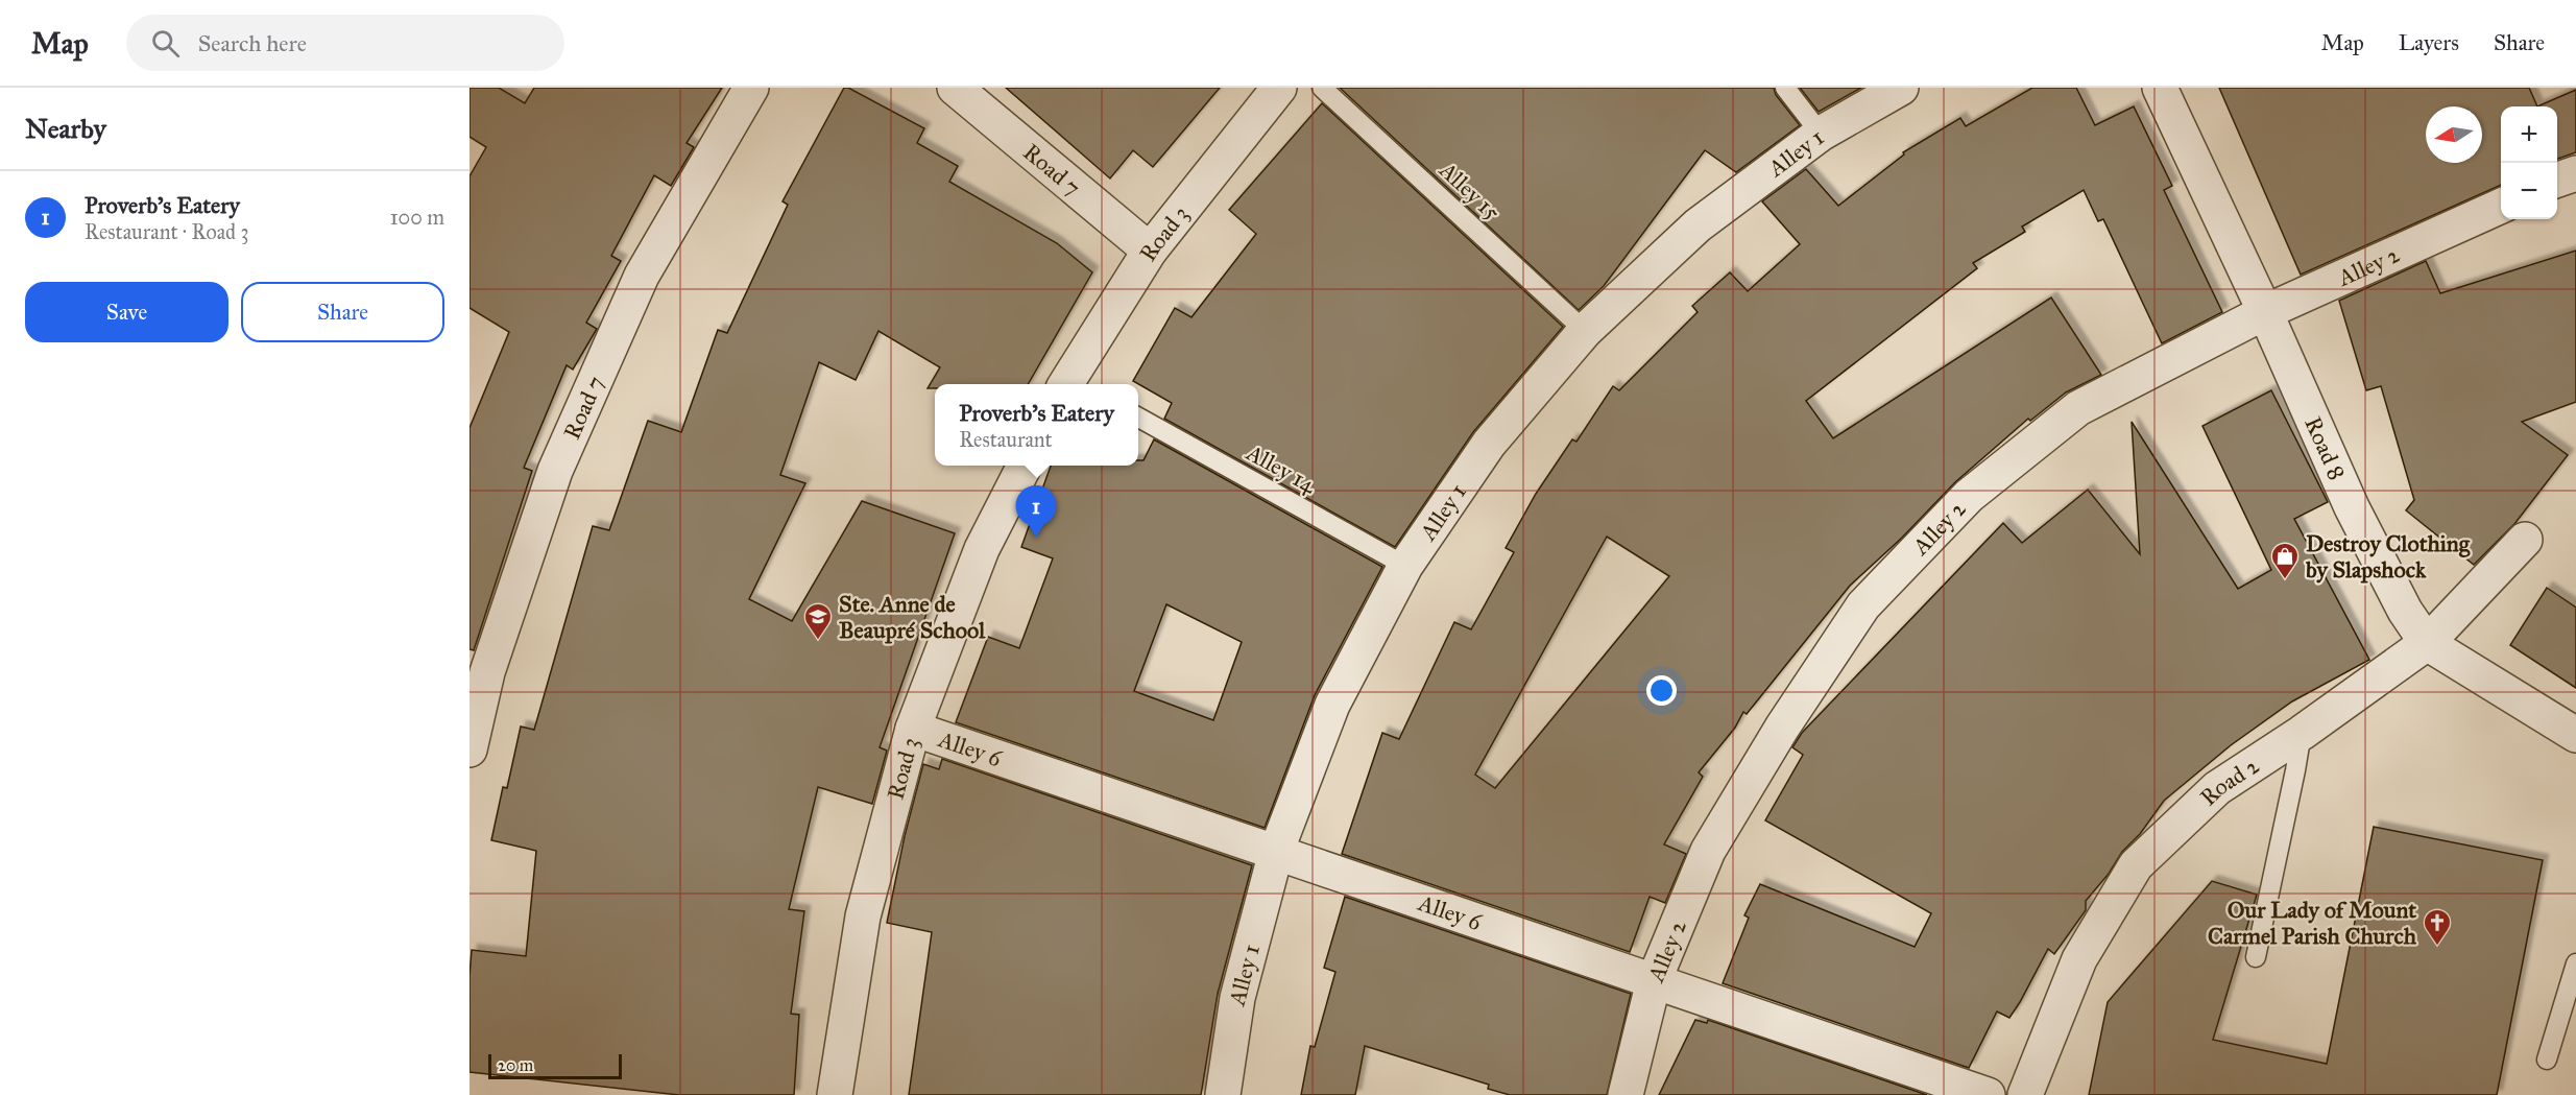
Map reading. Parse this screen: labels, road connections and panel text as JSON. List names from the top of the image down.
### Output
{
  "streets": {
    "street": [
      "Alley 1",
      "Road 7",
      "Road 3",
      "Alley 2",
      "Road 8",
      "Alley 6",
      "Road 2"
    ],
    "lane": ["Alley 15", "Alley 14"]
  },
  "crossings": [
    ["Alley 1", "Alley 15"],
    ["Alley 1", "Alley 14"],
    ["Alley 1", "Alley 6"],
    ["Road 7", "Road 3"],
    ["Road 3", "Alley 6"],
    ["Alley 2", "Road 8"],
    ["Alley 2", "Alley 6"],
    ["Road 8", "Road 2"]
  ],
  "places": {
    "shop": ["Destroy Clothing by Slapshock"],
    "school or university": ["Ste. Anne de Beaupré School"],
    "church": ["Our Lady of Mount Carmel Parish Church"]
  },
  "scale_bar": "20 m",
  "north": "left",
  "page": {
    "header": "Map",
    "search": "Search here",
    "nav": ["Map", "Layers", "Share"],
    "heading": "Nearby",
    "map_buttons": ["+", "−"],
    "list": [
      {
        "mark": "1",
        "name": "Proverb's Eatery",
        "note": "Restaurant · Road 3",
        "value": "100 m"
      }
    ],
    "buttons": ["Save", "Share"],
    "popup": ["Proverb's Eatery", "Restaurant"],
    "pins": "1",
    "scale": "20 m"
  }
}
